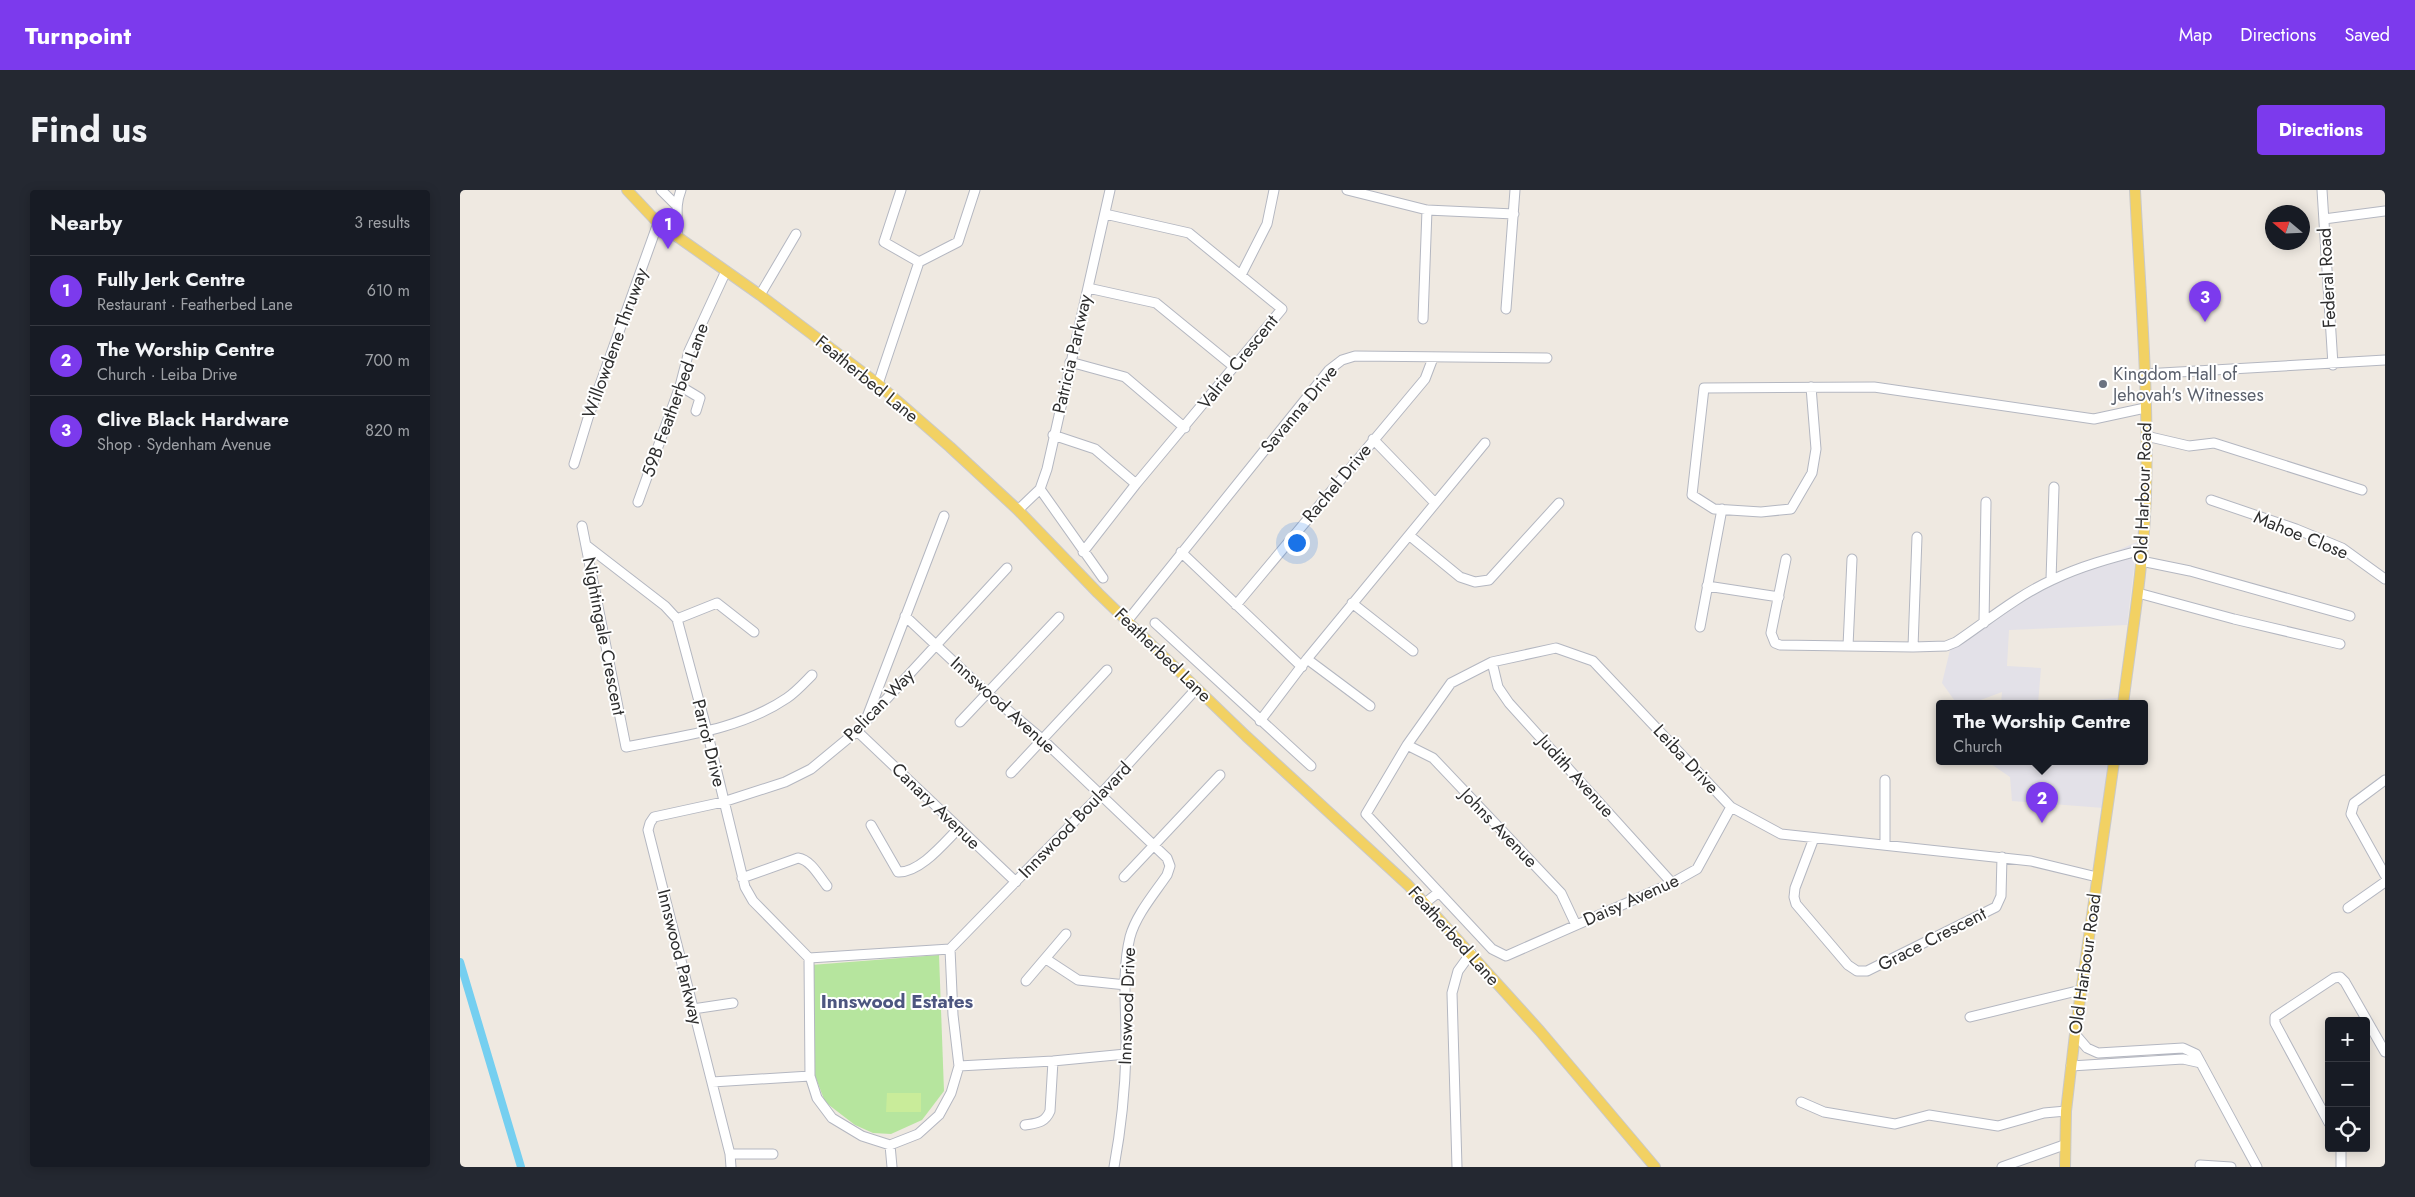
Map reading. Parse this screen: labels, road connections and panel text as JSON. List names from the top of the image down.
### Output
{
  "streets": {
    "main road": ["Featherbed Lane", "Old Harbour Road"],
    "street": [
      "Federal Road",
      "Willowdene Thruway",
      "Patricia Parkway",
      "Valrie Crescent",
      "59B Featherbed Lane",
      "Savanna Drive",
      "Rachel Drive",
      "Mahoe Close",
      "Nightingale Crescent",
      "Pelican Way",
      "Innswood Avenue",
      "Parrot Drive",
      "Leiba Drive",
      "Judith Avenue",
      "Canary Avenue",
      "Innswood Boulavard",
      "Johns Avenue",
      "Daisy Avenue",
      "Grace Crescent",
      "Innswood Parkway",
      "Innswood Drive"
    ]
  },
  "crossings": [
    ["Willowdene Thruway", "Featherbed Lane"],
    ["Patricia Parkway", "Valrie Crescent"],
    ["Patricia Parkway", "Featherbed Lane"],
    ["Featherbed Lane", "59B Featherbed Lane"],
    ["Featherbed Lane", "Savanna Drive"],
    ["Featherbed Lane", "Innswood Boulavard"],
    ["Savanna Drive", "Rachel Drive"],
    ["Old Harbour Road", "Leiba Drive"],
    ["Nightingale Crescent", "Parrot Drive"],
    ["Pelican Way", "Innswood Avenue"],
    ["Pelican Way", "Parrot Drive"],
    ["Pelican Way", "Canary Avenue"],
    ["Pelican Way", "Innswood Parkway"],
    ["Innswood Avenue", "Innswood Boulavard"],
    ["Innswood Avenue", "Innswood Drive"],
    ["Parrot Drive", "Innswood Parkway"],
    ["Leiba Drive", "Judith Avenue"],
    ["Leiba Drive", "Johns Avenue"],
    ["Leiba Drive", "Daisy Avenue"],
    ["Leiba Drive", "Grace Crescent"],
    ["Judith Avenue", "Daisy Avenue"],
    ["Canary Avenue", "Innswood Boulavard"],
    ["Innswood Boulavard", "Innswood Drive"],
    ["Johns Avenue", "Daisy Avenue"]
  ],
  "districts": ["Innswood Estates"],
  "places": ["Kingdom Hall of Jehovah's Witnesses"],
  "north": "left",
  "page": {
    "header": "Turnpoint",
    "nav": ["Map", "Directions", "Saved"],
    "title": "Find us",
    "buttons": "Directions",
    "heading": ["Nearby", "3 results"],
    "pins": ["1", "3", "2"],
    "list": [
      {
        "mark": "1",
        "name": "Fully Jerk Centre",
        "note": "Restaurant · Featherbed Lane",
        "value": "610 m"
      },
      {
        "mark": "2",
        "name": "The Worship Centre",
        "note": "Church · Leiba Drive",
        "value": "700 m"
      },
      {
        "mark": "3",
        "name": "Clive Black Hardware",
        "note": "Shop · Sydenham Avenue",
        "value": "820 m"
      }
    ],
    "popup": ["The Worship Centre", "Church"],
    "map_buttons": ["+", "−"]
  }
}
